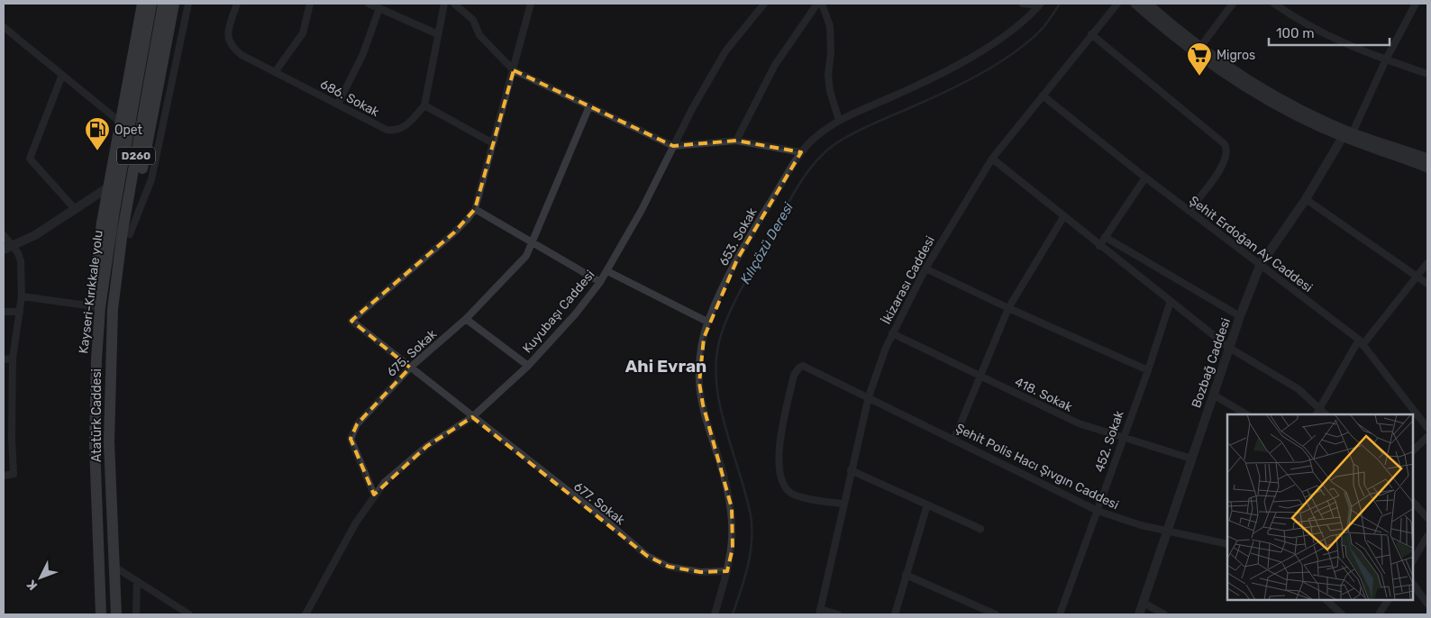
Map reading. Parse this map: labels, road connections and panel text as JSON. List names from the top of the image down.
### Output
{
  "streets": {
    "highway": ["D260", "Kayseri-Kırıkkale yolu", "Atatürk Caddesi"],
    "street": [
      "686. Sokak",
      "653. Sokak",
      "Şehit Erdoğan Ay Caddesi",
      "İkizarası Caddesi",
      "Kuyubaşı Caddesi",
      "675. Sokak",
      "Bozbağ Caddesi",
      "418. Sokak",
      "452. Sokak",
      "Şehit Polis Hacı Şıvgın Caddesi",
      "677. Sokak"
    ]
  },
  "crossings": [
    ["653. Sokak", "677. Sokak"],
    ["Şehit Erdoğan Ay Caddesi", "İkizarası Caddesi"],
    ["Şehit Erdoğan Ay Caddesi", "Bozbağ Caddesi"],
    ["İkizarası Caddesi", "418. Sokak"],
    ["İkizarası Caddesi", "Şehit Polis Hacı Şıvgın Caddesi"],
    ["Kuyubaşı Caddesi", "675. Sokak"],
    ["Kuyubaşı Caddesi", "677. Sokak"],
    ["675. Sokak", "677. Sokak"],
    ["Bozbağ Caddesi", "418. Sokak"],
    ["Bozbağ Caddesi", "Şehit Polis Hacı Şıvgın Caddesi"],
    ["418. Sokak", "452. Sokak"],
    ["452. Sokak", "Şehit Polis Hacı Şıvgın Caddesi"]
  ],
  "districts": ["Ahi Evran"],
  "water": ["Kılıçözü Deresi"],
  "places": {
    "supermarket": ["Migros"],
    "fuel station": ["Opet"]
  },
  "scale_bar": "100 m",
  "north": "bottom left"
}
